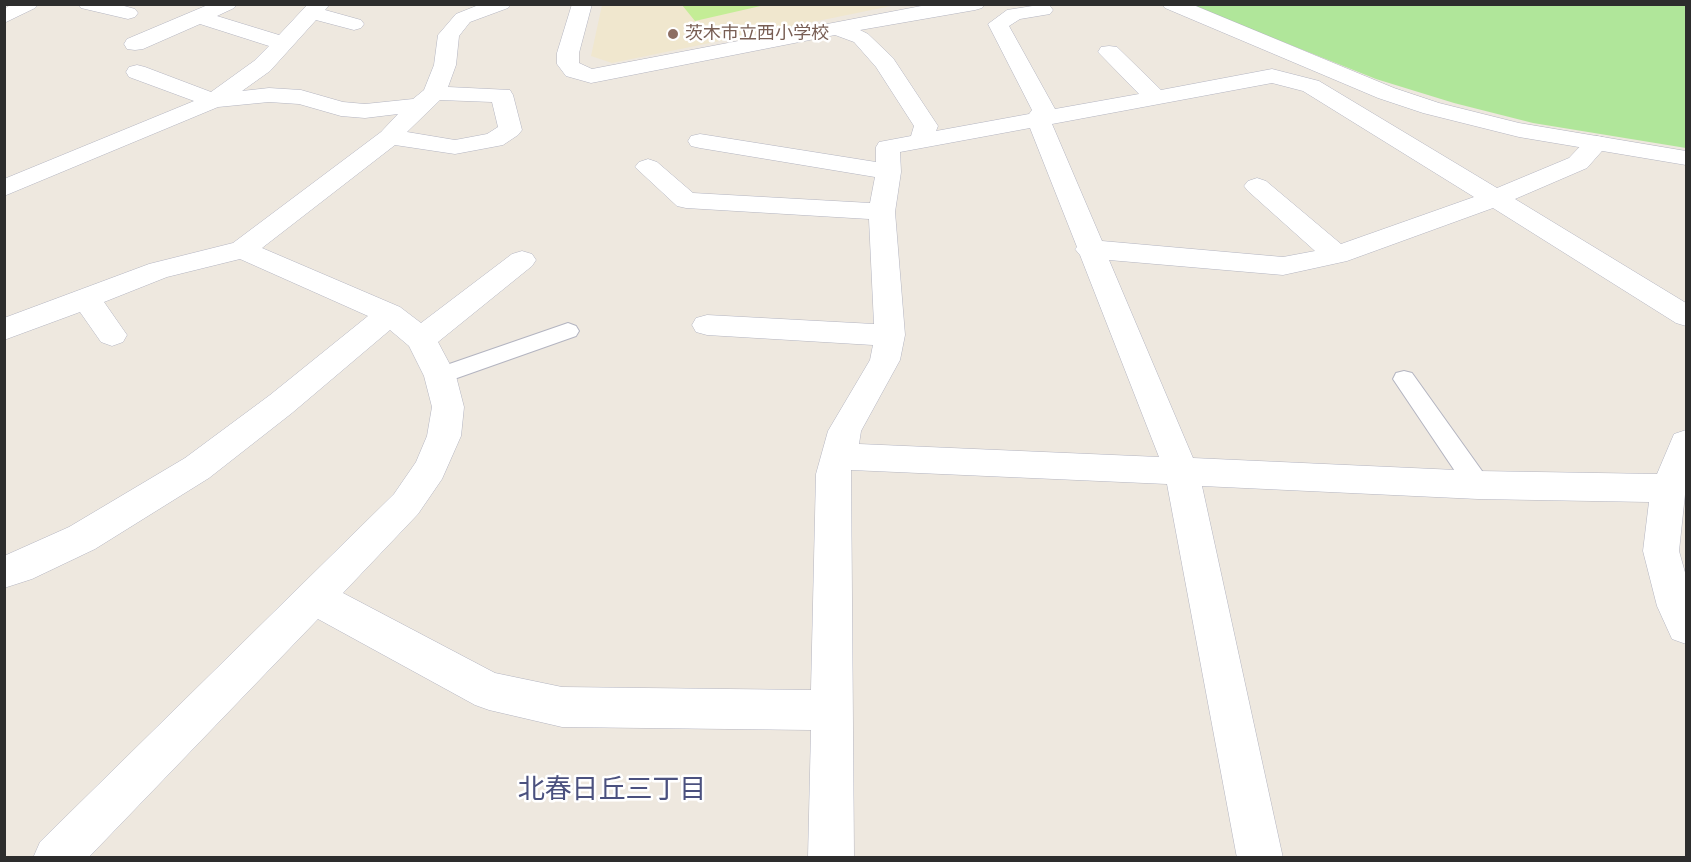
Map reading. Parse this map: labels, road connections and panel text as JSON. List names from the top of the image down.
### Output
{
  "districts": ["北春日丘三丁目"],
  "places": ["茨木市立西小学校"]
}
